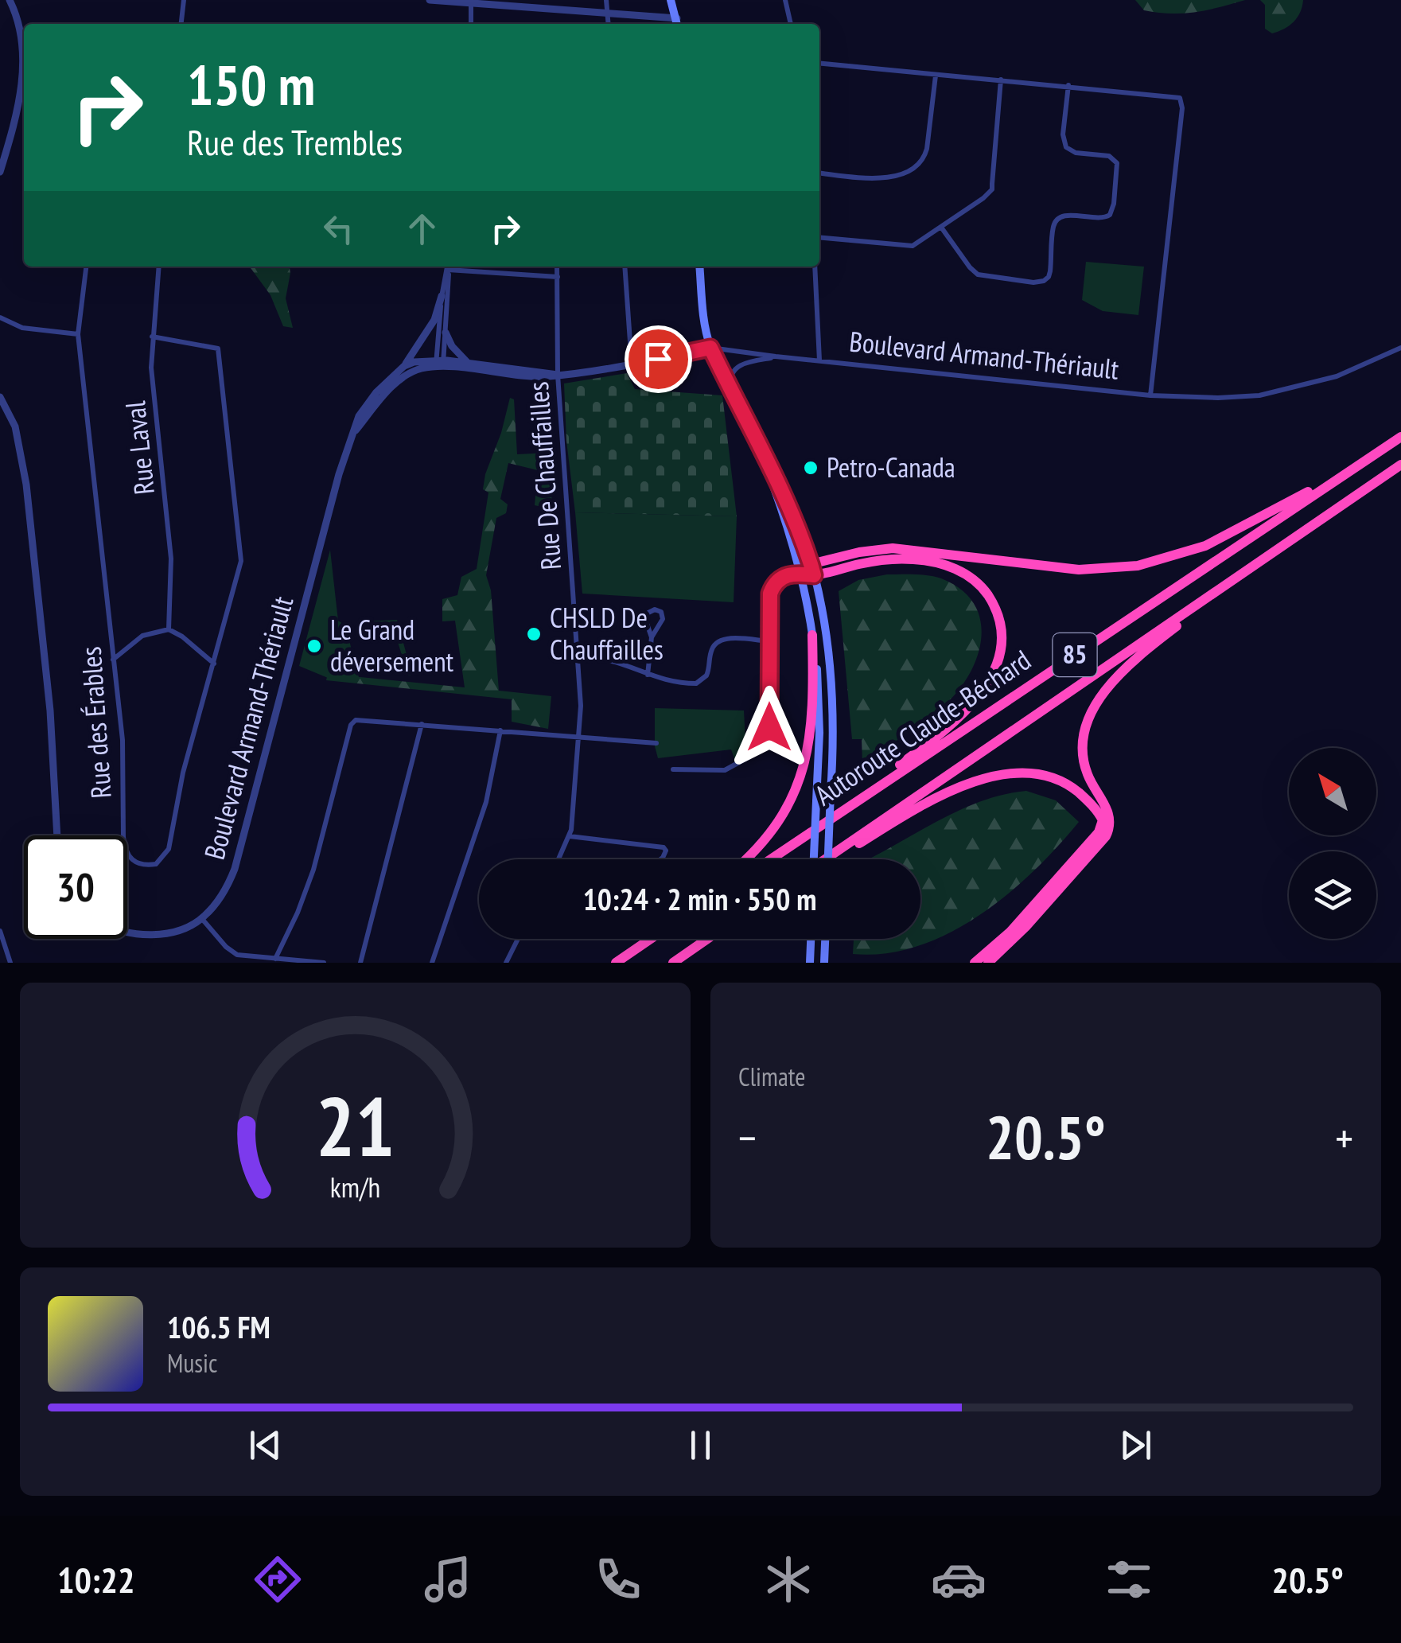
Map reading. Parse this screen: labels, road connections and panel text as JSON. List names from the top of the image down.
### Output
{
  "streets": {
    "highway": ["85", "Autoroute Claude-Béchard"],
    "street": [
      "Boulevard Armand-Thériault",
      "Rue Laval",
      "Rue De Chauffailles",
      "Rue des Érables"
    ]
  },
  "crossings": [
    ["Boulevard Armand-Thériault", "Rue De Chauffailles"],
    ["Rue Laval", "Rue des Érables"]
  ],
  "places": ["Petro-Canada", "CHSLD De Chauffailles", "Le Grand déversement"],
  "north": "top left",
  "page": {
    "turn": ["150 m", "Rue des Trembles"],
    "limit": "30",
    "trip": "10:24 · 2 min · 550 m",
    "tile": "Climate",
    "heat": ["−", "20.5°", "+"],
    "song": ["106.5 FM", "Music"],
    "tabs": ["10:22", "20.5°"],
    "gauge": ["21", "km/h"]
  }
}
